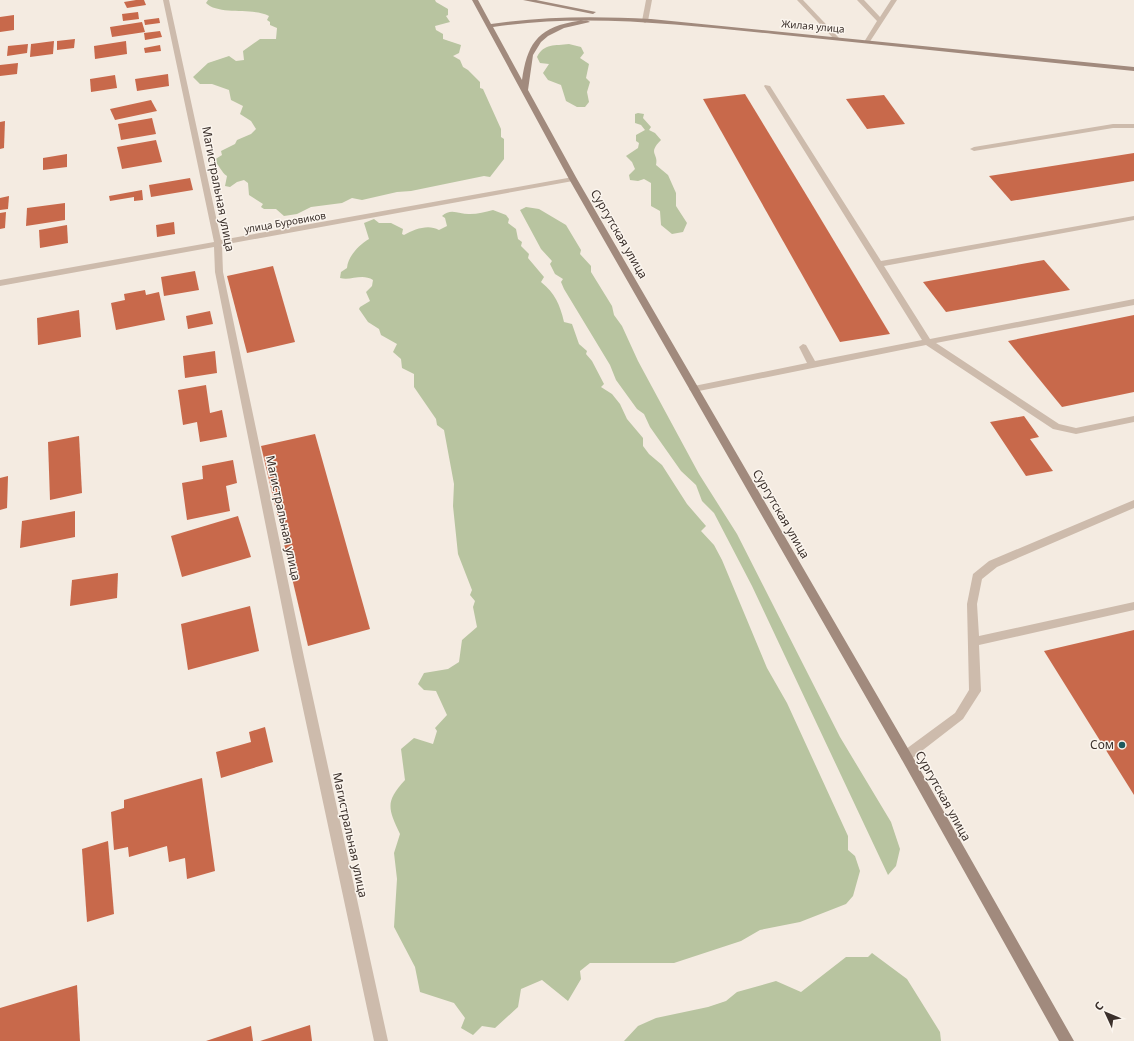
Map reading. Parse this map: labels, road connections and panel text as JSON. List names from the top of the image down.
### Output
{
  "streets": {
    "main road": ["Жилая улица", "Сургутская улица"],
    "street": ["Магистральная улица", "улица Буровиков"]
  },
  "crossings": [
    ["Жилая улица", "Сургутская улица"],
    ["Магистральная улица", "улица Буровиков"],
    ["улица Буровиков", "Сургутская улица"]
  ],
  "places": ["Сом"],
  "north": "top left"
}
